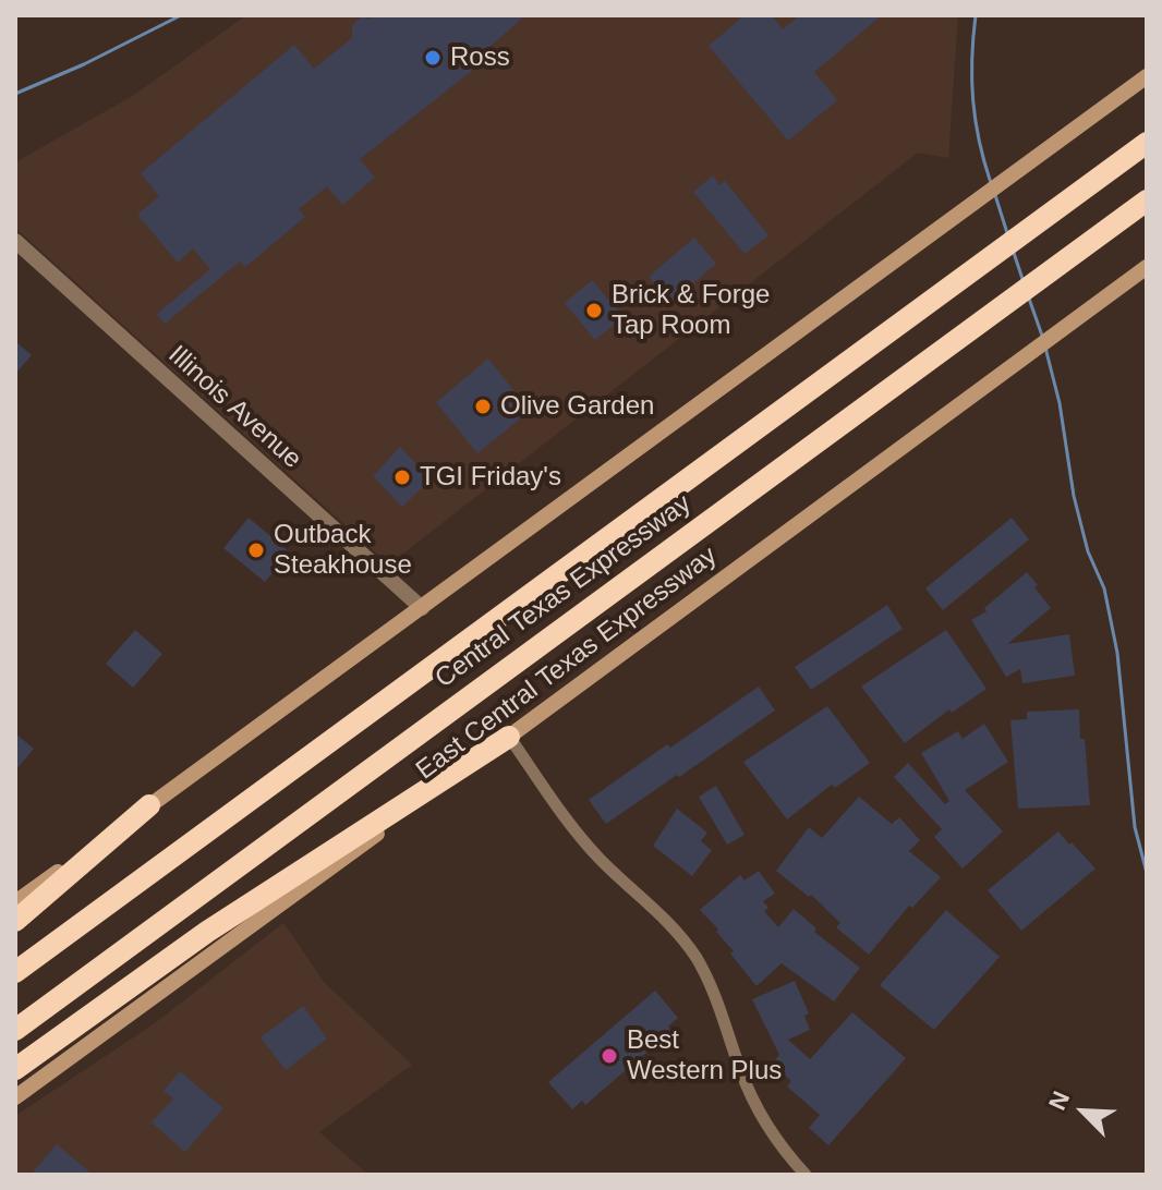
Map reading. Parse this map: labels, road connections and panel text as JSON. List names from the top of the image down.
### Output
{
  "streets": {
    "highway": ["Central Texas Expressway"],
    "main road": ["East Central Texas Expressway"],
    "street": ["Illinois Avenue"]
  },
  "places": [
    "Ross",
    "Brick & Forge Tap Room",
    "Olive Garden",
    "TGI Friday's",
    "Outback Steakhouse",
    "Best Western Plus"
  ],
  "north": "top left"
}
